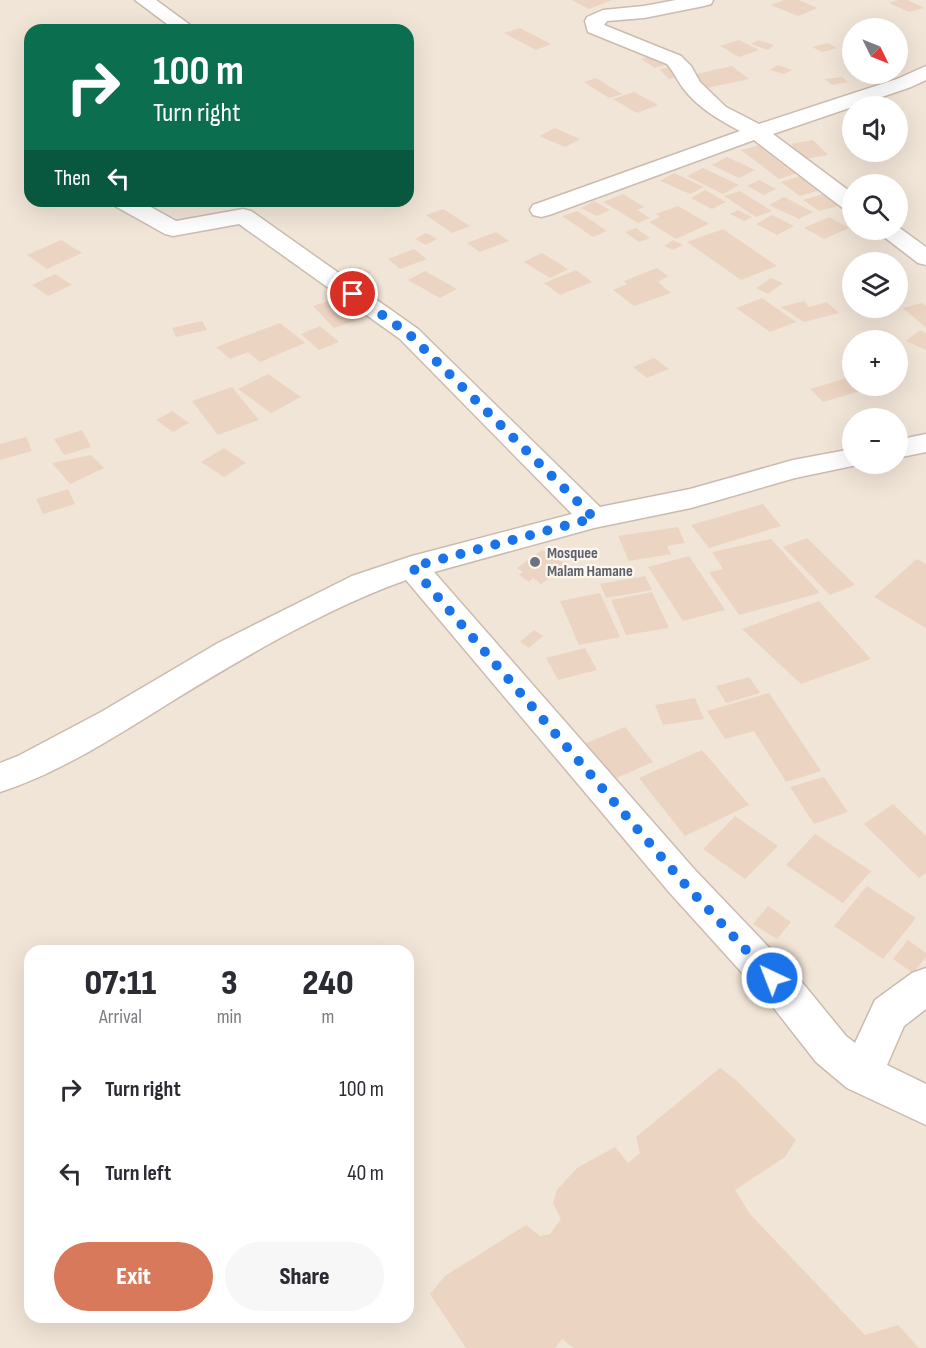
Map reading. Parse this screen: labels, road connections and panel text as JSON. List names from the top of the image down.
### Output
{
  "places": ["Mosquee Malam Hamane"],
  "north": "bottom right",
  "page": {
    "map_buttons": ["+", "−"],
    "turn": ["100 m", "Turn right"],
    "then": "Then",
    "eta": [
      "07:11",
      "Arrival",
      "3",
      "min",
      "240",
      "m"
    ],
    "list": [
      {
        "name": "Turn right",
        "value": "100 m"
      },
      {
        "name": "Turn left",
        "value": "40 m"
      }
    ],
    "buttons": ["Exit", "Share"]
  }
}
